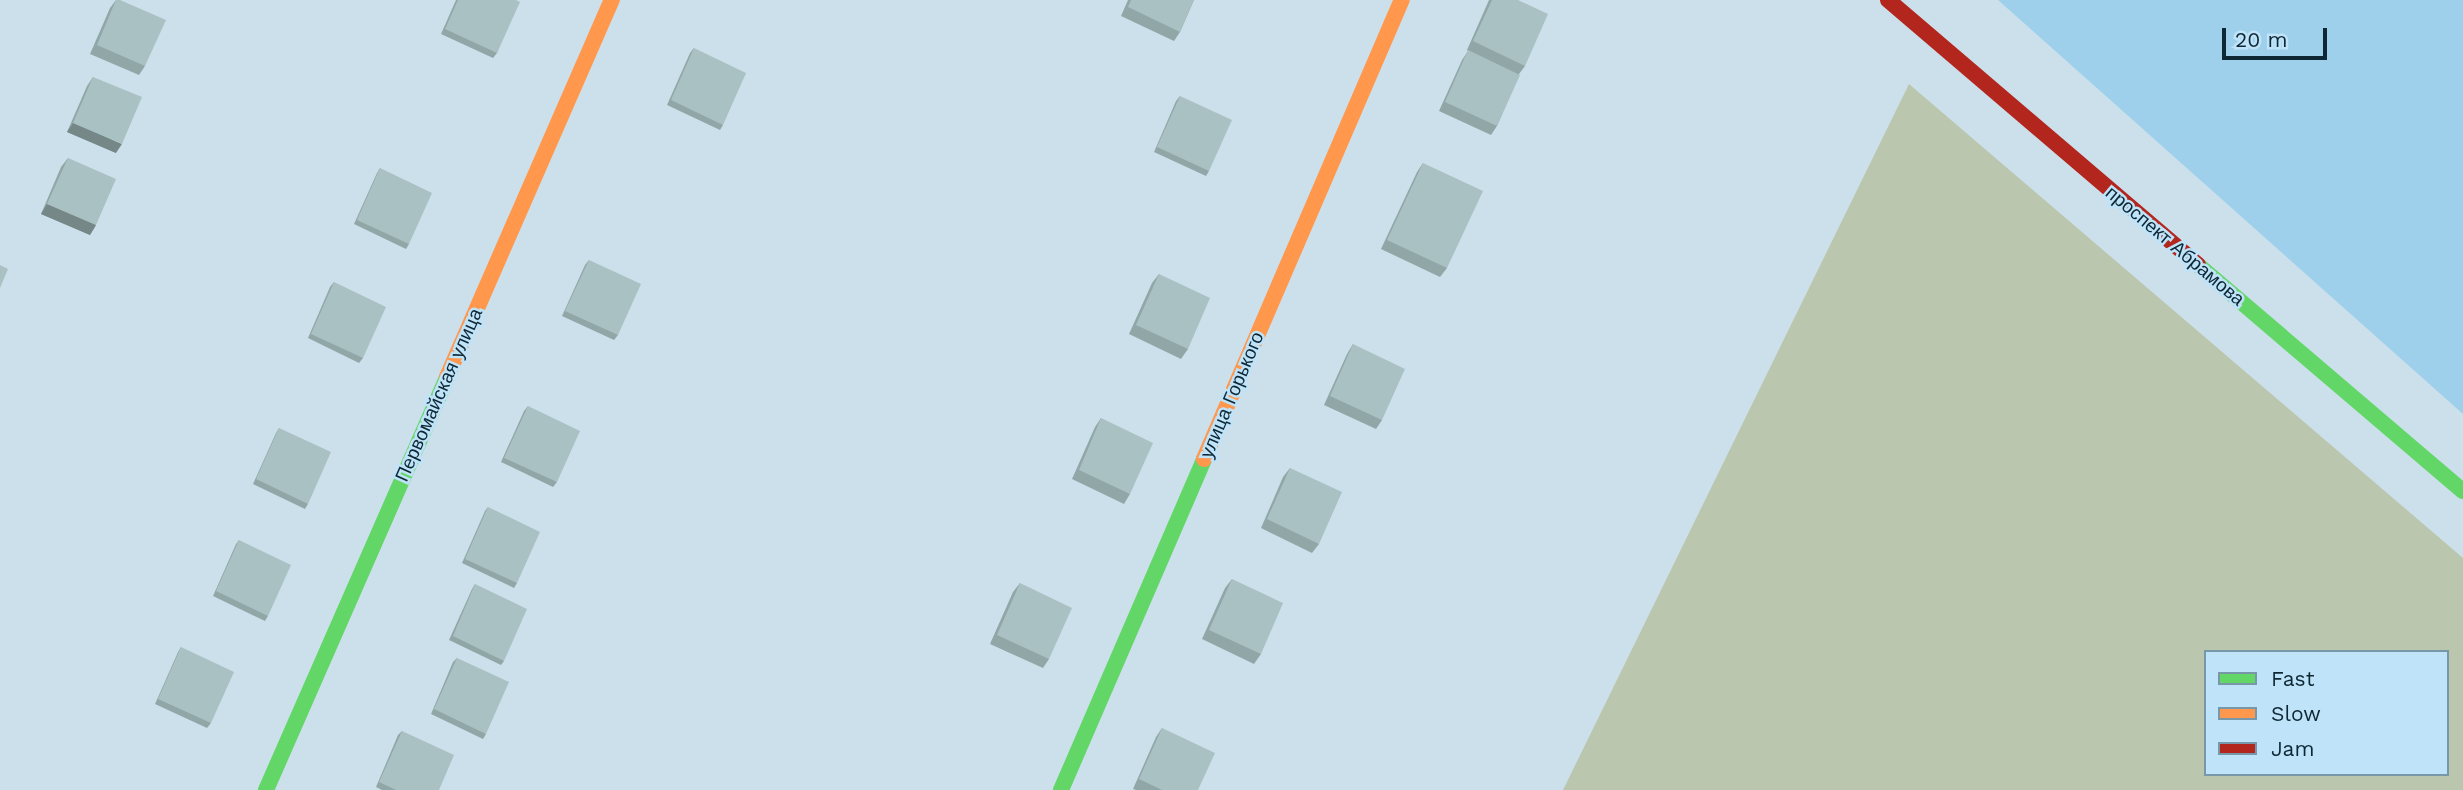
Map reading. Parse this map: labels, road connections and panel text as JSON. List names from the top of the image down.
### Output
{
  "streets": {
    "street": ["проспект Абрамова", "Первомайская улица", "улица Горького"]
  },
  "legend": ["Fast", "Slow", "Jam"],
  "scale_bar": "20 m"
}
